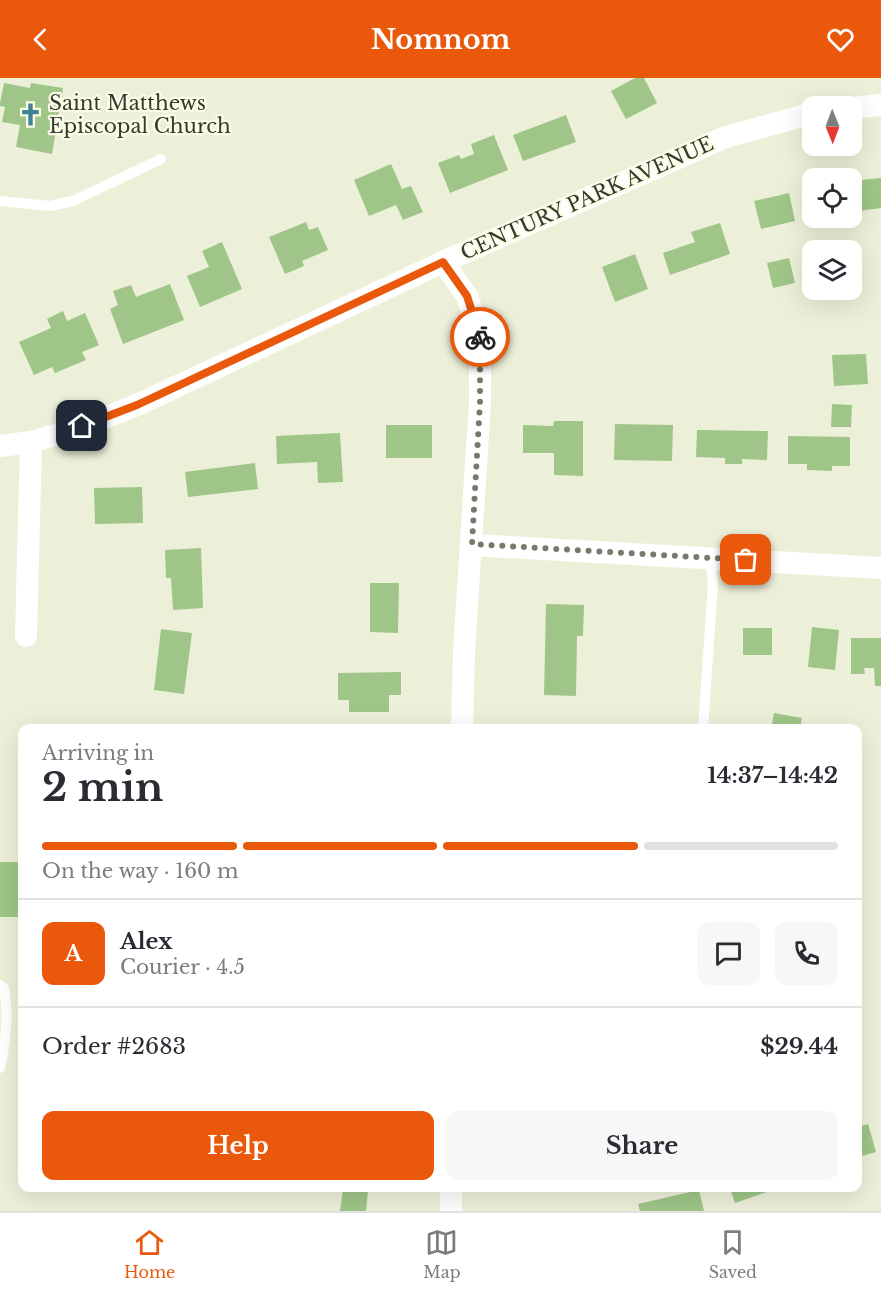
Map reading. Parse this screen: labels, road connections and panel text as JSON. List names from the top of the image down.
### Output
{
  "streets": {
    "street": ["CENTURY PARK AVENUE"]
  },
  "places": {
    "church": ["Saint Matthews Episcopal Church"]
  },
  "north": "bottom",
  "page": {
    "header": "Nomnom",
    "heading": ["2 min", "Arriving in", "14:37–14:42"],
    "panel": [
      "Alex",
      "Courier · 4.5",
      "Order #2683",
      "$29.44"
    ],
    "bar": "On the way · 160 m",
    "round": "A",
    "buttons": ["Help", "Share"],
    "tabs": ["Home", "Map", "Saved"]
  }
}
